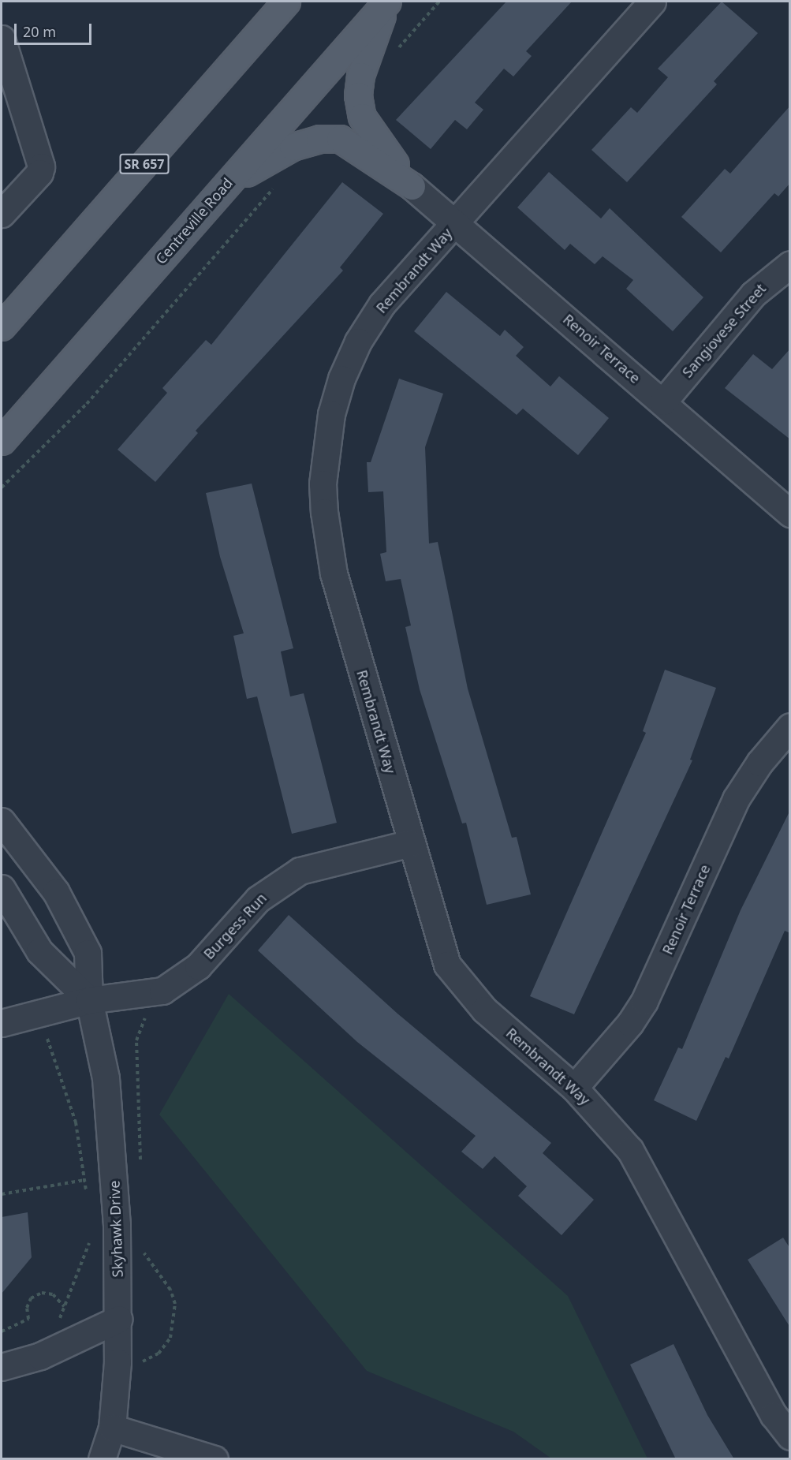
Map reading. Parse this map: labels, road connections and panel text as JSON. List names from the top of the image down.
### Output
{
  "streets": {
    "main road": ["SR 657", "Centreville Road"],
    "street": [
      "Rembrandt Way",
      "Sangiovese Street",
      "Renoir Terrace",
      "Burgess Run",
      "Skyhawk Drive"
    ]
  },
  "crossings": [
    ["Rembrandt Way", "Renoir Terrace"],
    ["Rembrandt Way", "Burgess Run"],
    ["Sangiovese Street", "Renoir Terrace"],
    ["Burgess Run", "Skyhawk Drive"]
  ],
  "scale_bar": "20 m"
}
